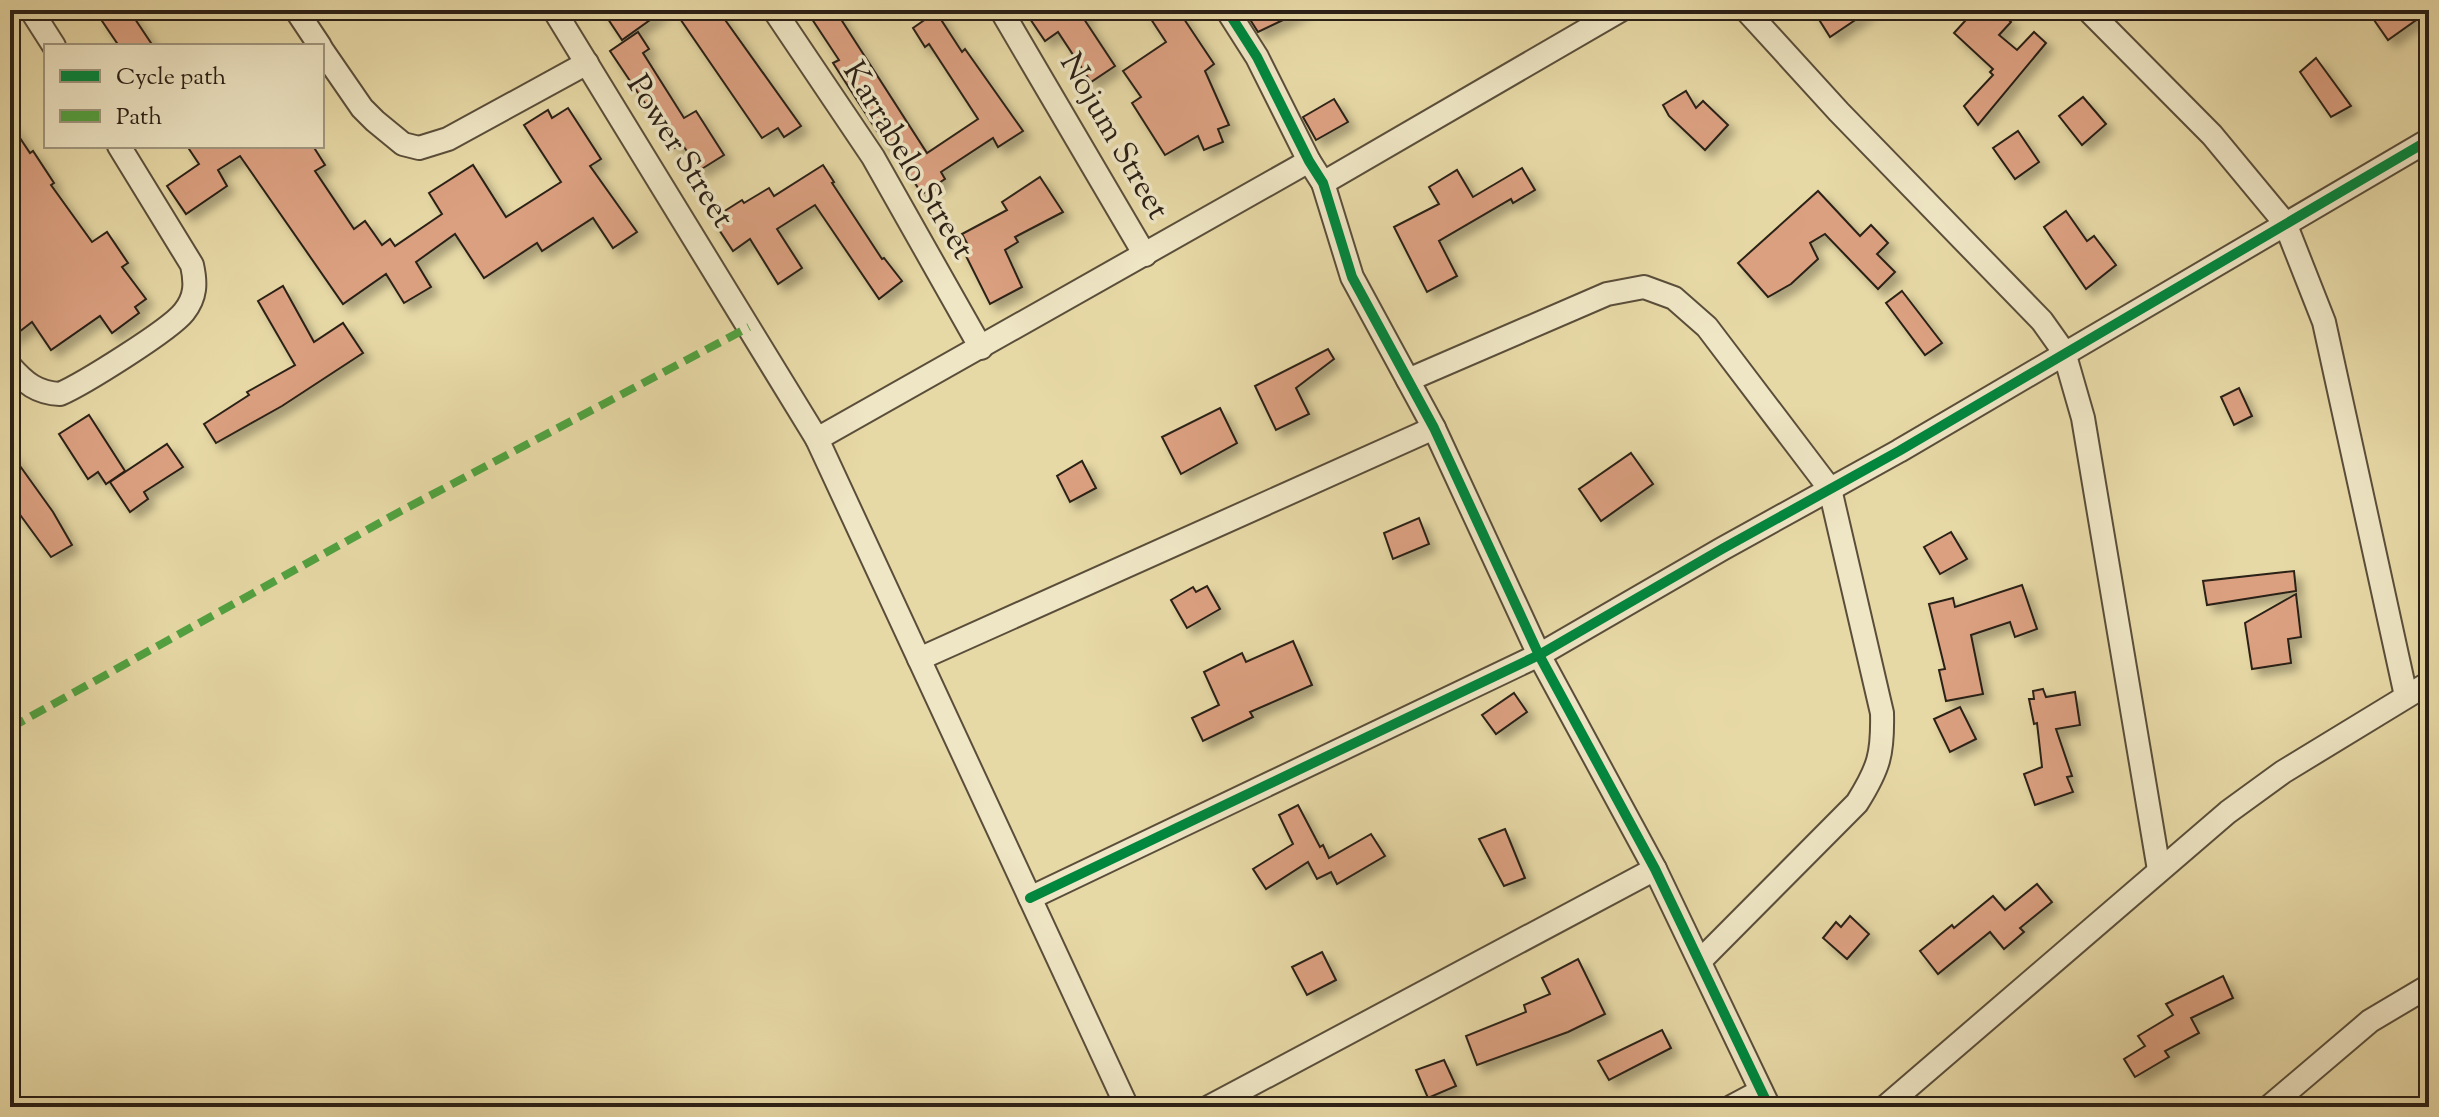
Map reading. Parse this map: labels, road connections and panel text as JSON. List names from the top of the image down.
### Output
{
  "streets": {
    "street": ["Nojum Street", "Power Street", "Karrabelo Street"]
  },
  "legend": ["Cycle path", "Path"]
}
